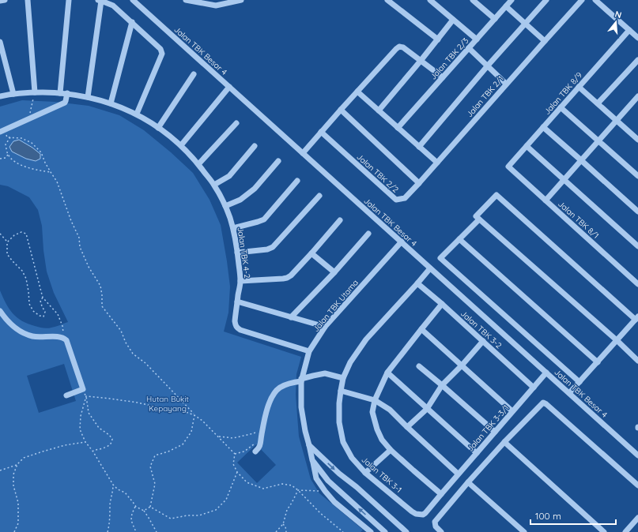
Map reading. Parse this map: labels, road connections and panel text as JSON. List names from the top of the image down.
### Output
{
  "streets": {
    "street": [
      "Jalan TBK Besar 4",
      "Jalan TBK 2/3",
      "Jalan TBK 8/9",
      "Jalan TBK 2/1",
      "Jalan TBK 2/2",
      "Jalan TBK 8/1",
      "Jalan TBK 4-2",
      "Jalan TBK Utama",
      "Jalan TBK 3-2",
      "Jalan TBK 3-3/1",
      "Jalan TBK 3-1"
    ]
  },
  "crossings": [
    ["Jalan TBK Besar 4", "Jalan TBK Utama"],
    ["Jalan TBK Besar 4", "Jalan TBK 3-3/1"],
    ["Jalan TBK Besar 4", "Jalan TBK 3-1"],
    ["Jalan TBK 8/9", "Jalan TBK 8/1"],
    ["Jalan TBK 2/1", "Jalan TBK 2/2"],
    ["Jalan TBK 4-2", "Jalan TBK Utama"],
    ["Jalan TBK 3-2", "Jalan TBK 3-3/1"],
    ["Jalan TBK 3-2", "Jalan TBK 3-1"],
    ["Jalan TBK 3-3/1", "Jalan TBK 3-1"]
  ],
  "parks": ["Hutan Bukit Kepayang"],
  "scale_bar": "100 m",
  "north": "top"
}
